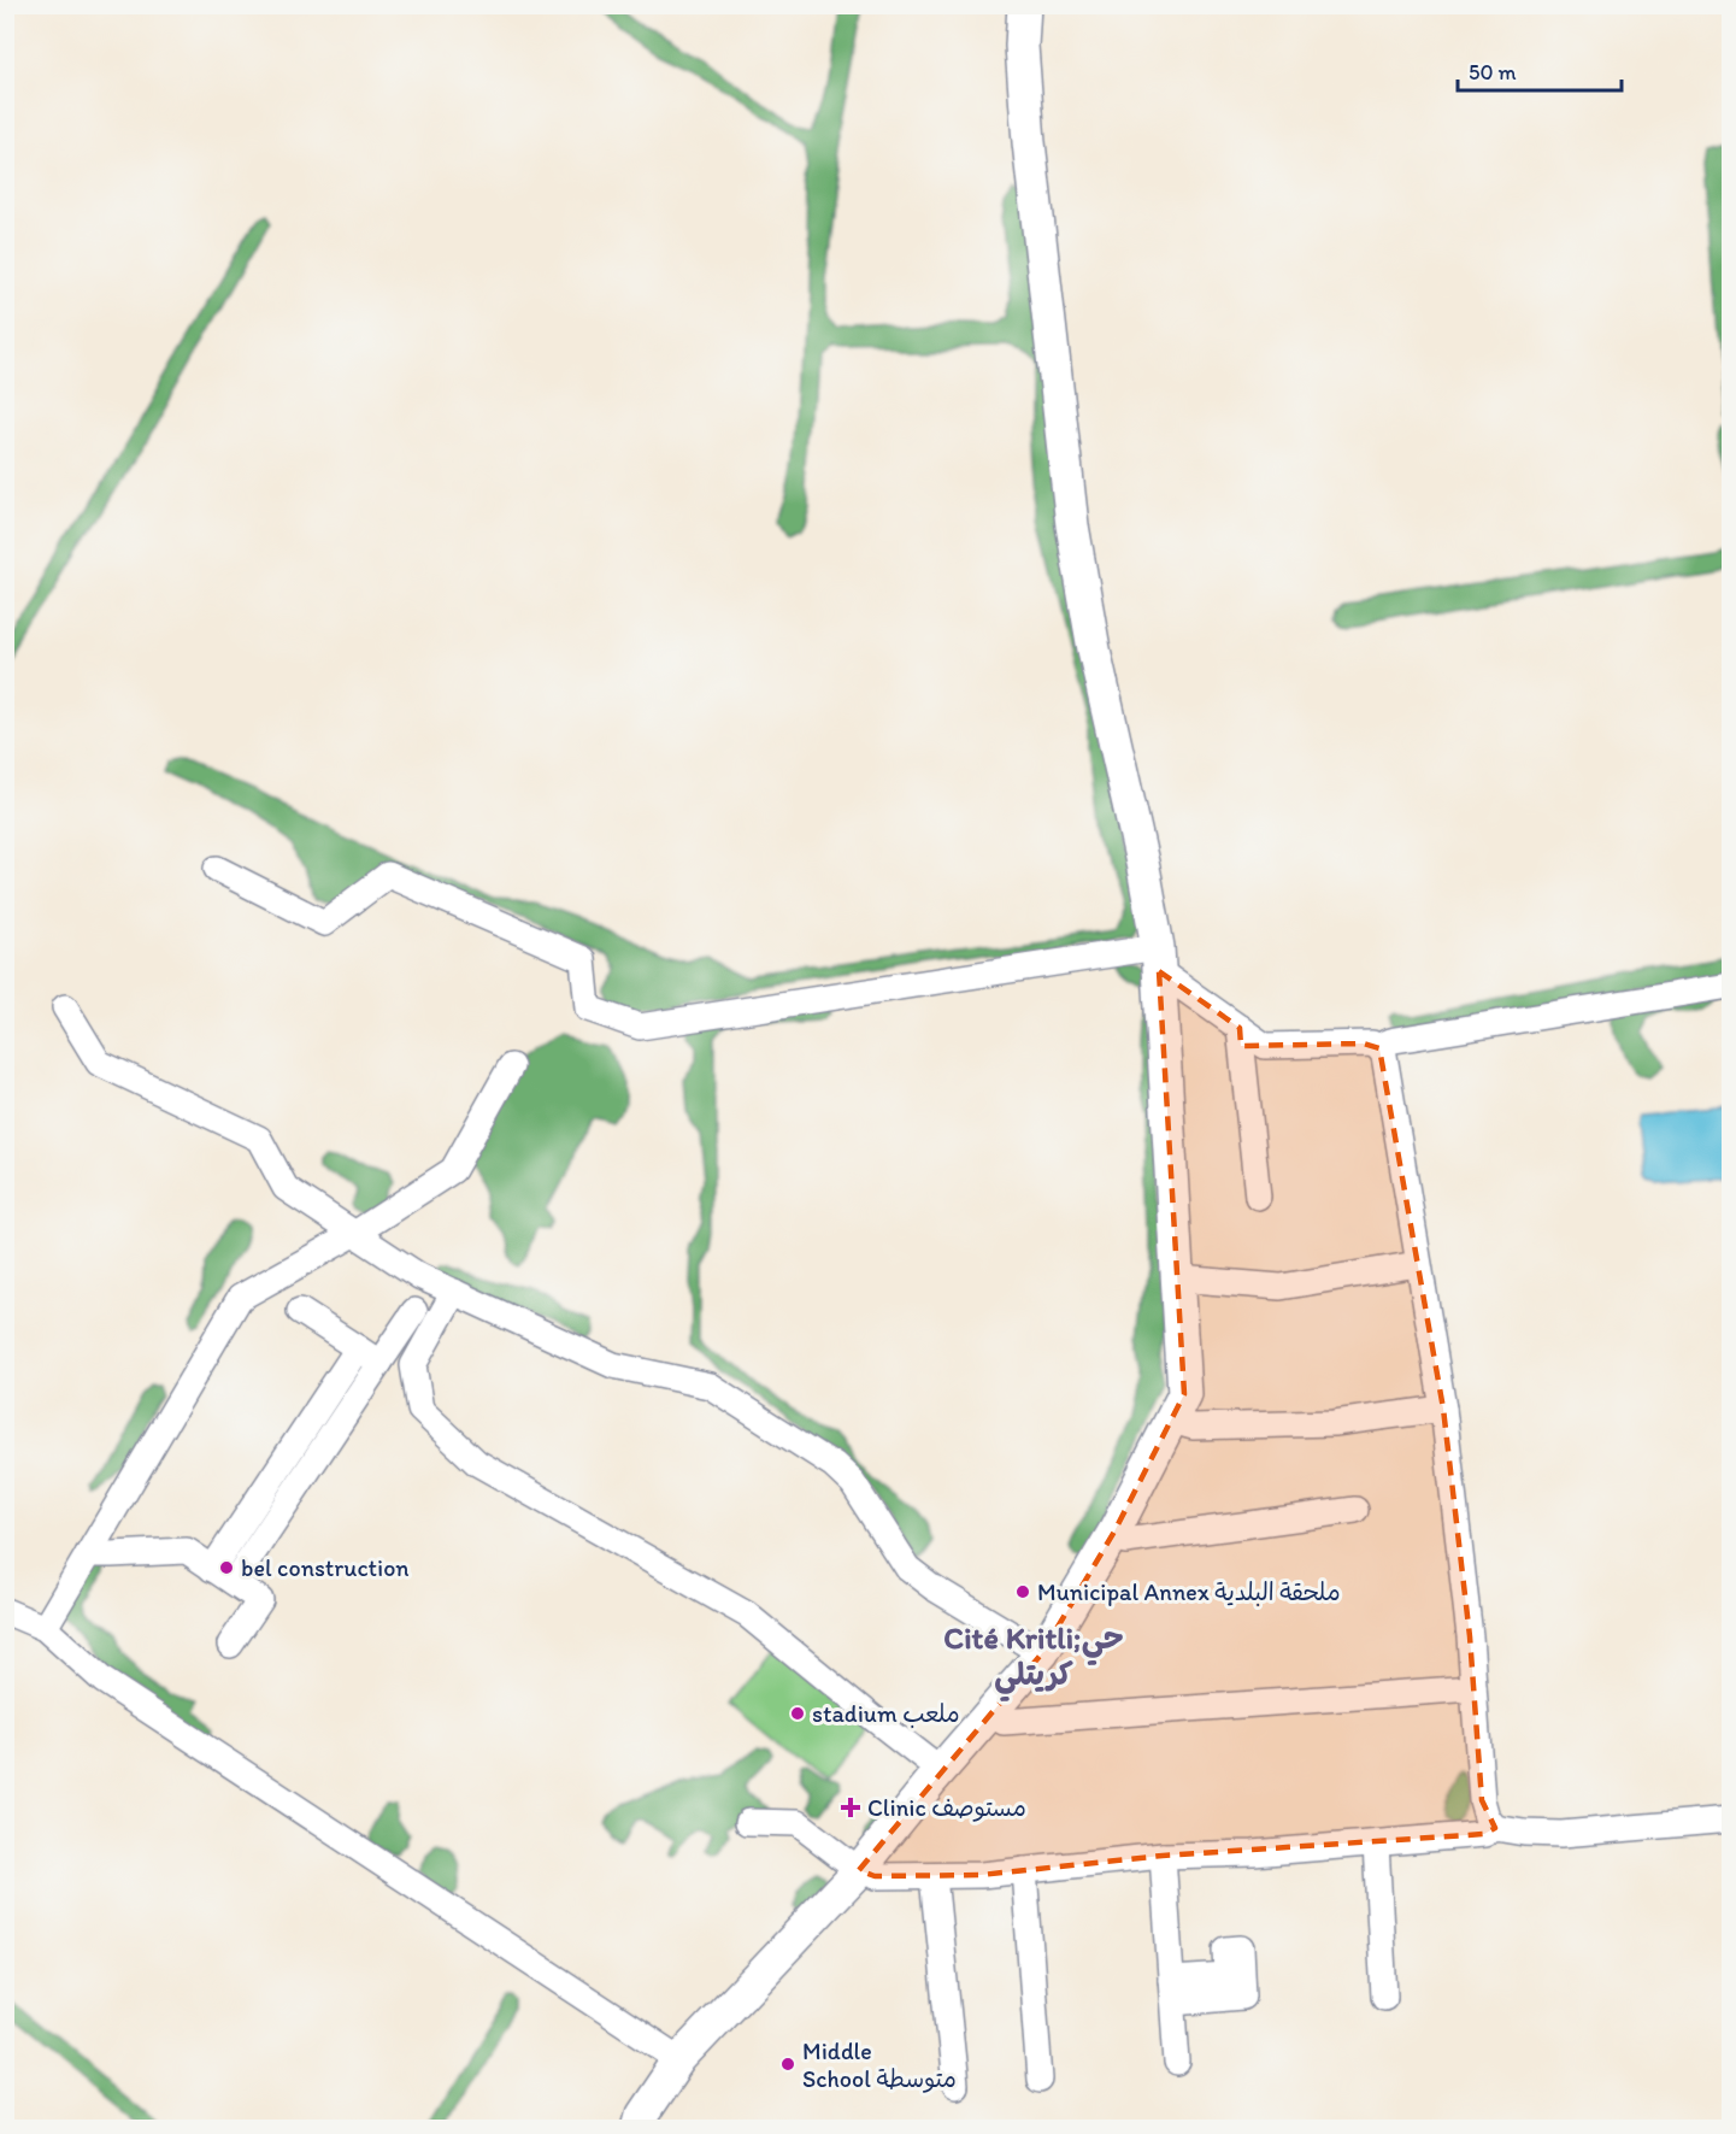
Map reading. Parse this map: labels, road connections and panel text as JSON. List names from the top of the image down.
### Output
{
  "districts": ["Cité Kritli;حي كريتلي"],
  "places": {
    "other": [
      "bel construction",
      "Municipal Annex ملحقة البلدية",
      "stadium ملعب",
      "Middle School متوسطة"
    ],
    "health": ["Clinic مستوصف"]
  },
  "scale_bar": "50 m"
}
